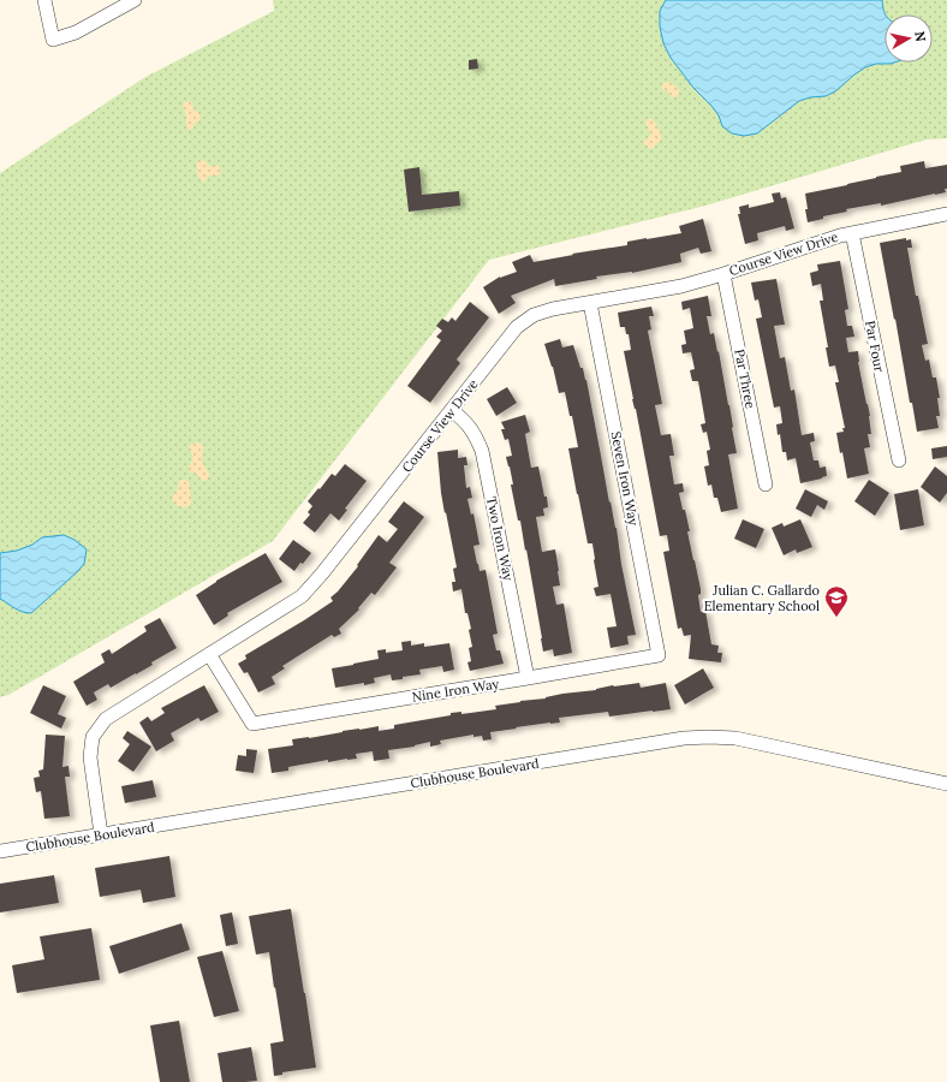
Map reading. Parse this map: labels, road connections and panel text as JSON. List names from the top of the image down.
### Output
{
  "streets": {
    "street": [
      "Course View Drive",
      "Par Four",
      "Par Three",
      "Seven Iron Way",
      "Two Iron Way",
      "Nine Iron Way",
      "Clubhouse Boulevard"
    ]
  },
  "crossings": [
    ["Course View Drive", "Par Four"],
    ["Course View Drive", "Par Three"],
    ["Course View Drive", "Seven Iron Way"],
    ["Course View Drive", "Two Iron Way"],
    ["Course View Drive", "Nine Iron Way"],
    ["Course View Drive", "Clubhouse Boulevard"],
    ["Seven Iron Way", "Nine Iron Way"],
    ["Two Iron Way", "Nine Iron Way"]
  ],
  "places": {
    "school or university": ["Julian C. Gallardo Elementary School"]
  },
  "north": "right"
}
